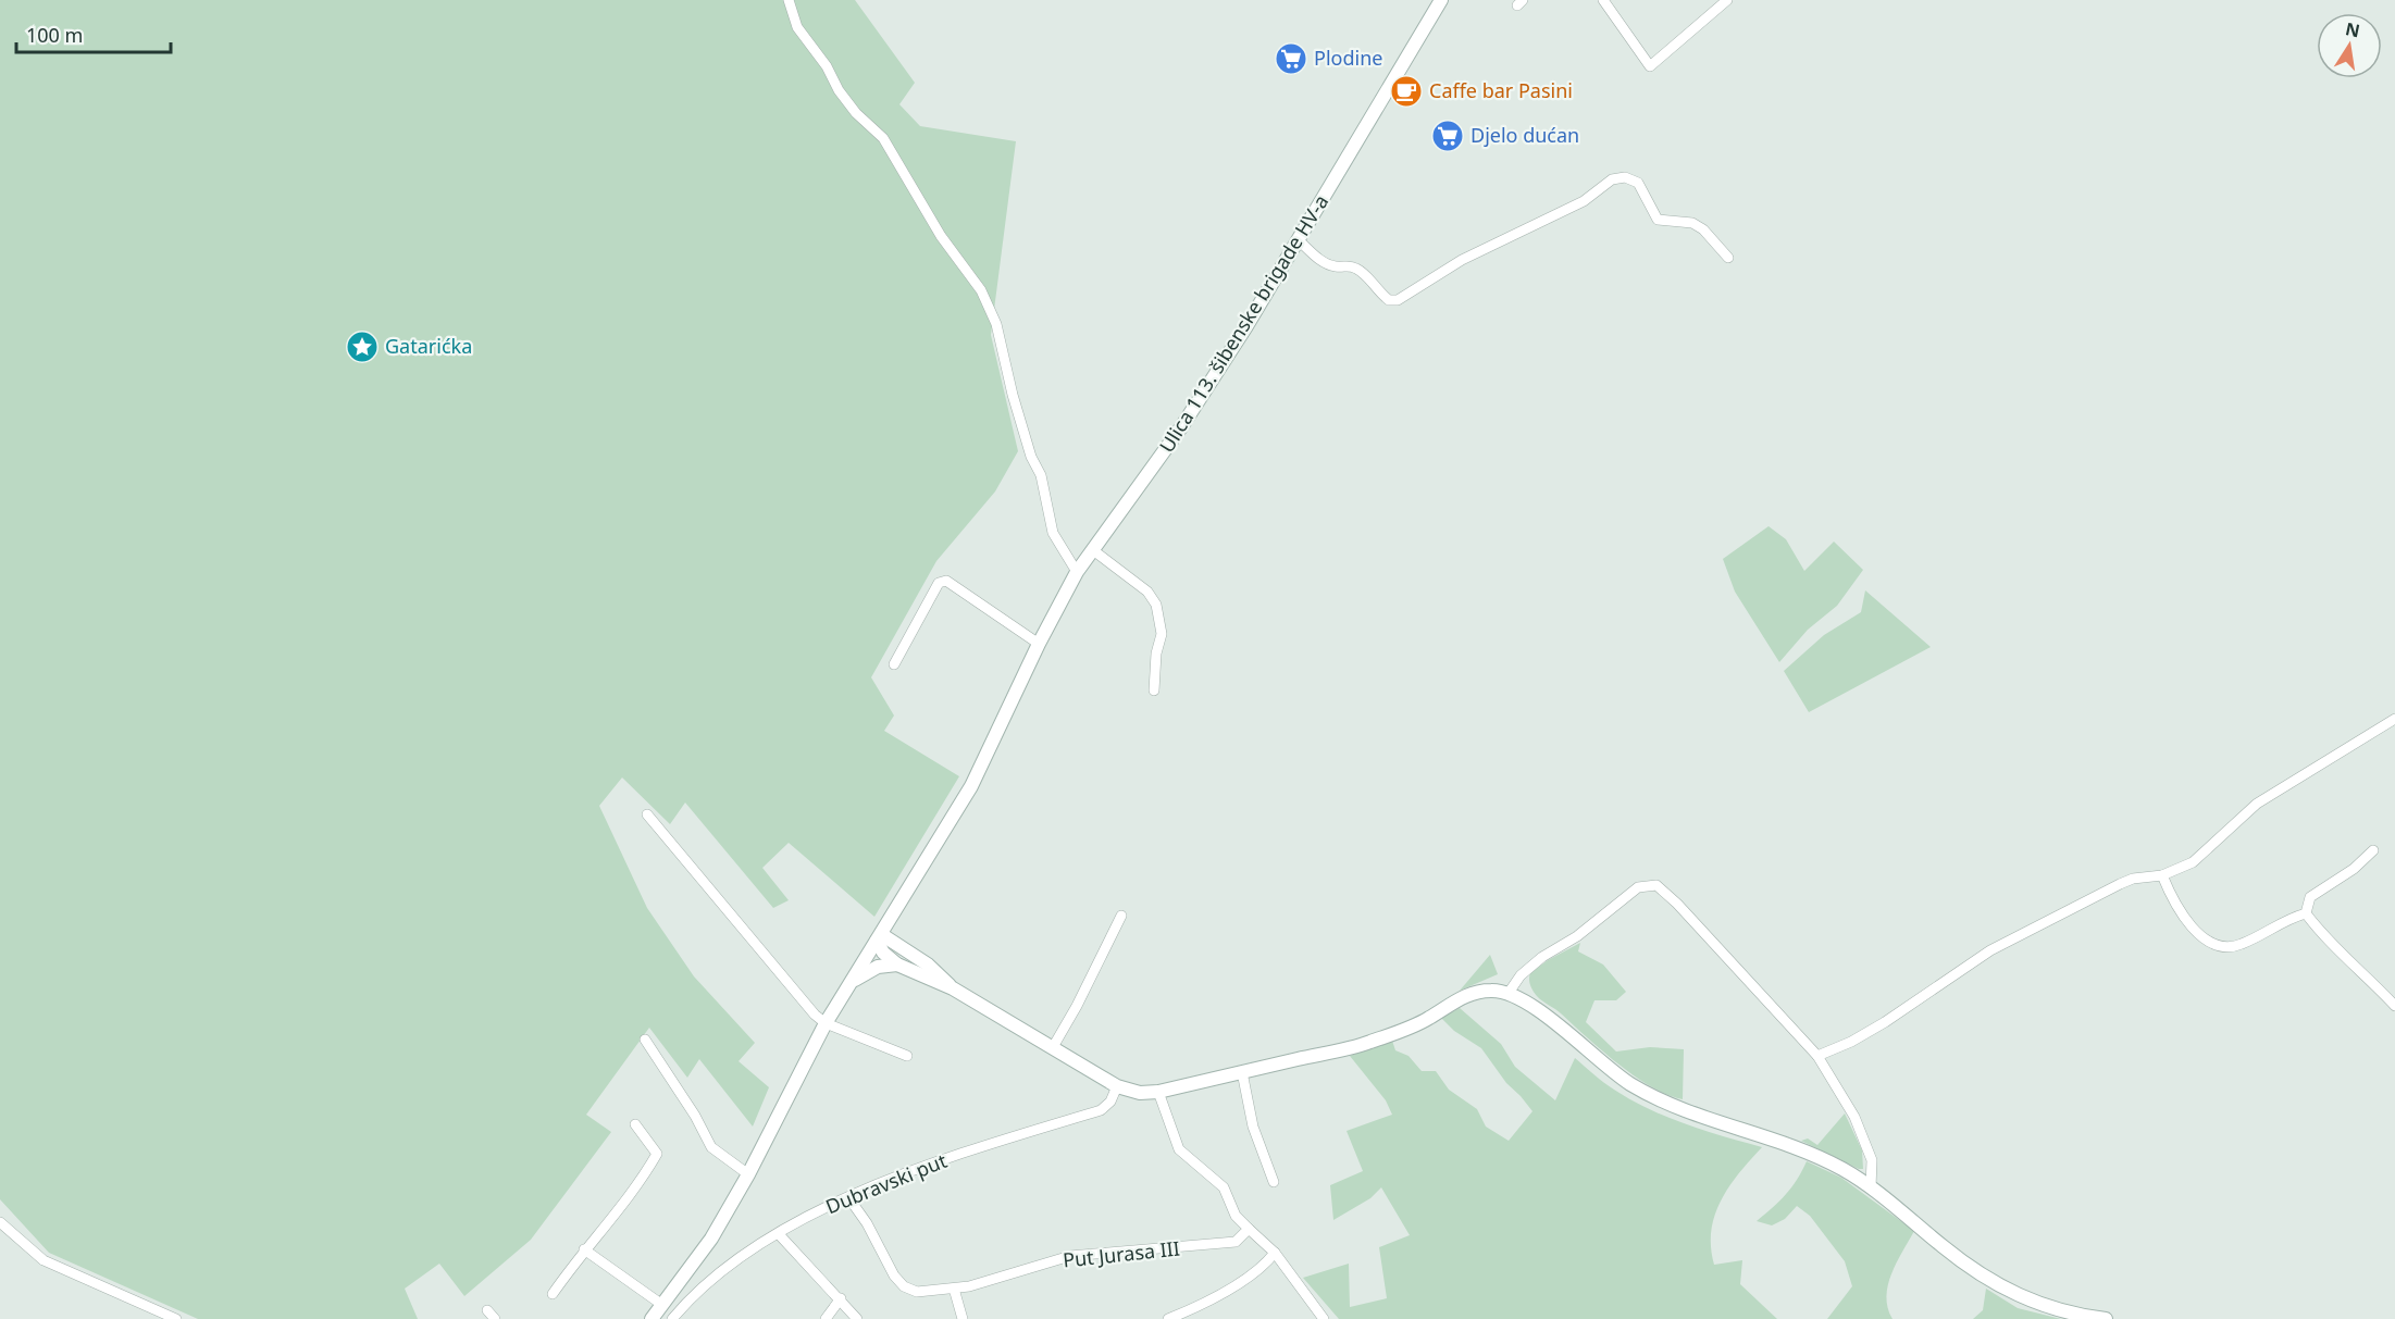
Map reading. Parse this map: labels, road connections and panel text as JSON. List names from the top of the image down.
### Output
{
  "streets": {
    "main road": ["Ulica 113. šibenske brigade HV-a"],
    "street": ["Dubravski put", "Put Jurasa III"]
  },
  "crossings": [
    ["Dubravski put", "Put Jurasa III"]
  ],
  "places": {
    "supermarket": ["Plodine", "Djelo dućan"],
    "cafe": ["Caffe bar Pasini"],
    "place": ["Gatarićka"]
  },
  "scale_bar": "100 m",
  "north": "top"
}
